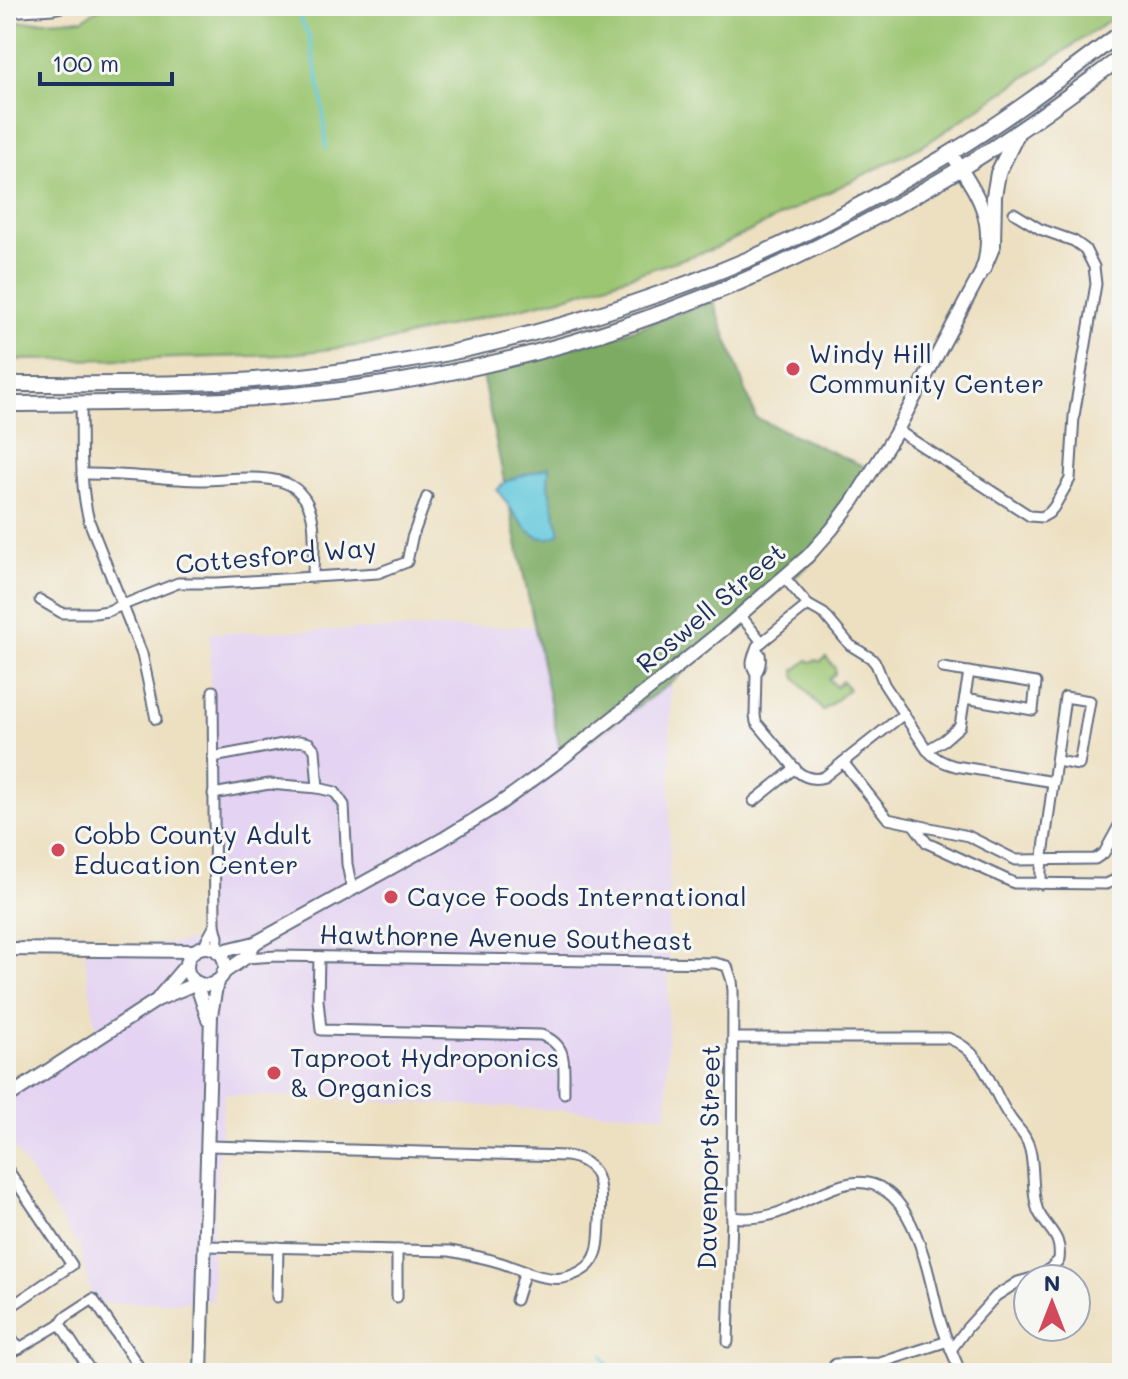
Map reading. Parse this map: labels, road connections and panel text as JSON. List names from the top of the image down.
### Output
{
  "streets": {
    "street": [
      "Cottesford Way",
      "Roswell Street",
      "Hawthorne Avenue Southeast",
      "Davenport Street"
    ]
  },
  "crossings": [
    ["Roswell Street", "Hawthorne Avenue Southeast"],
    ["Hawthorne Avenue Southeast", "Davenport Street"]
  ],
  "places": [
    "Windy Hill Community Center",
    "Cobb County Adult Education Center",
    "Cayce Foods International",
    "Taproot Hydroponics & Organics"
  ],
  "scale_bar": "100 m",
  "north": "top"
}
